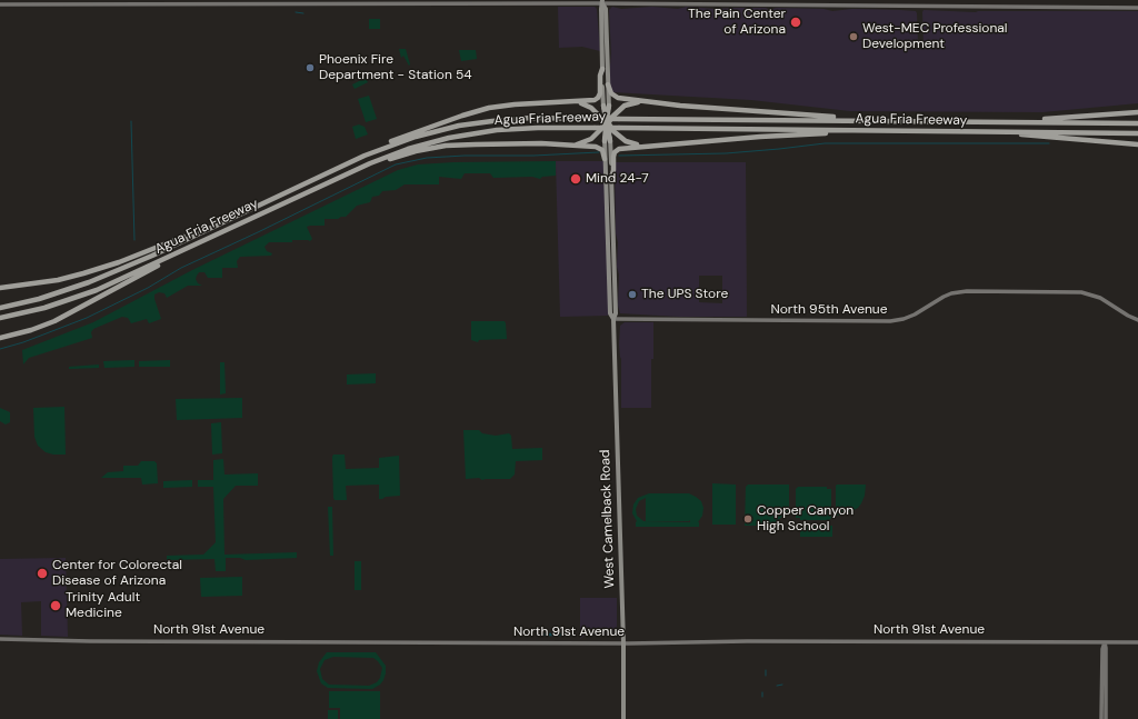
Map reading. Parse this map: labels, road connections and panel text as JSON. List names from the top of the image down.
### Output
{
  "streets": {
    "highway": ["Agua Fria Freeway"],
    "main road": ["North 95th Avenue", "West Camelback Road", "North 91st Avenue"]
  },
  "crossings": [
    ["North 95th Avenue", "West Camelback Road"],
    ["West Camelback Road", "North 91st Avenue"]
  ],
  "places": [
    "The Pain Center of Arizona",
    "West-MEC Professional Development",
    "Phoenix Fire Department - Station 54",
    "Mind 24-7",
    "The UPS Store",
    "Copper Canyon High School",
    "Center for Colorectal Disease of Arizona",
    "Trinity Adult Medicine"
  ]
}
